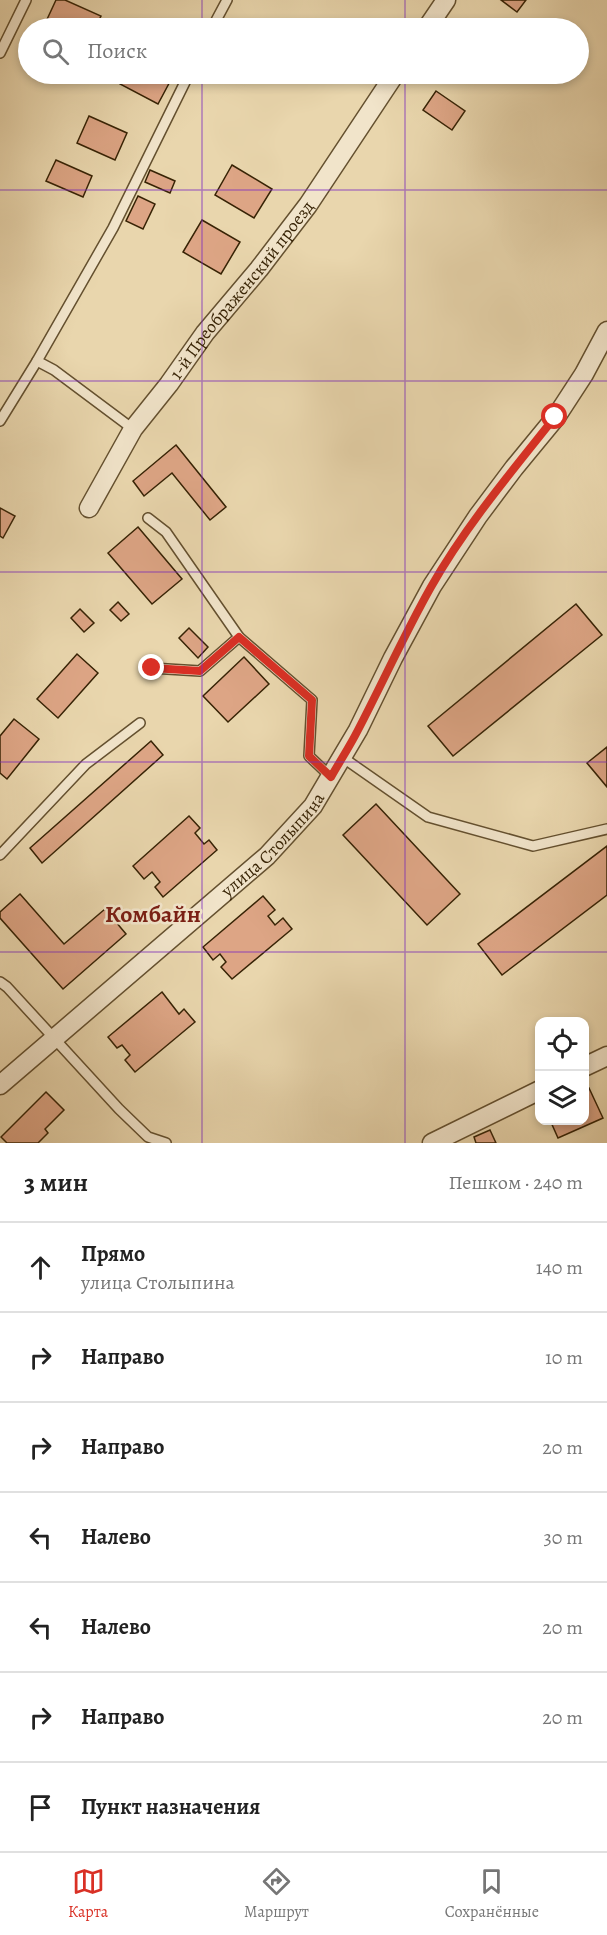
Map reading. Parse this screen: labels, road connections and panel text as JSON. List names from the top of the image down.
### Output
{
  "streets": {
    "street": ["1-й Преображенский проезд", "улица Столыпина"]
  },
  "districts": ["Комбайн"],
  "page": {
    "search": "Поиск",
    "heading": ["3 мин", "Пешком · 240 m"],
    "list": [
      ["Прямо", "улица Столыпина", "140 m"],
      ["Направо", "10 m"],
      ["Направо", "20 m"],
      ["Налево", "30 m"],
      ["Налево", "20 m"],
      ["Направо", "20 m"],
      "Пункт назначения"
    ],
    "nav": ["Карта", "Маршрут", "Сохранённые"]
  }
}
